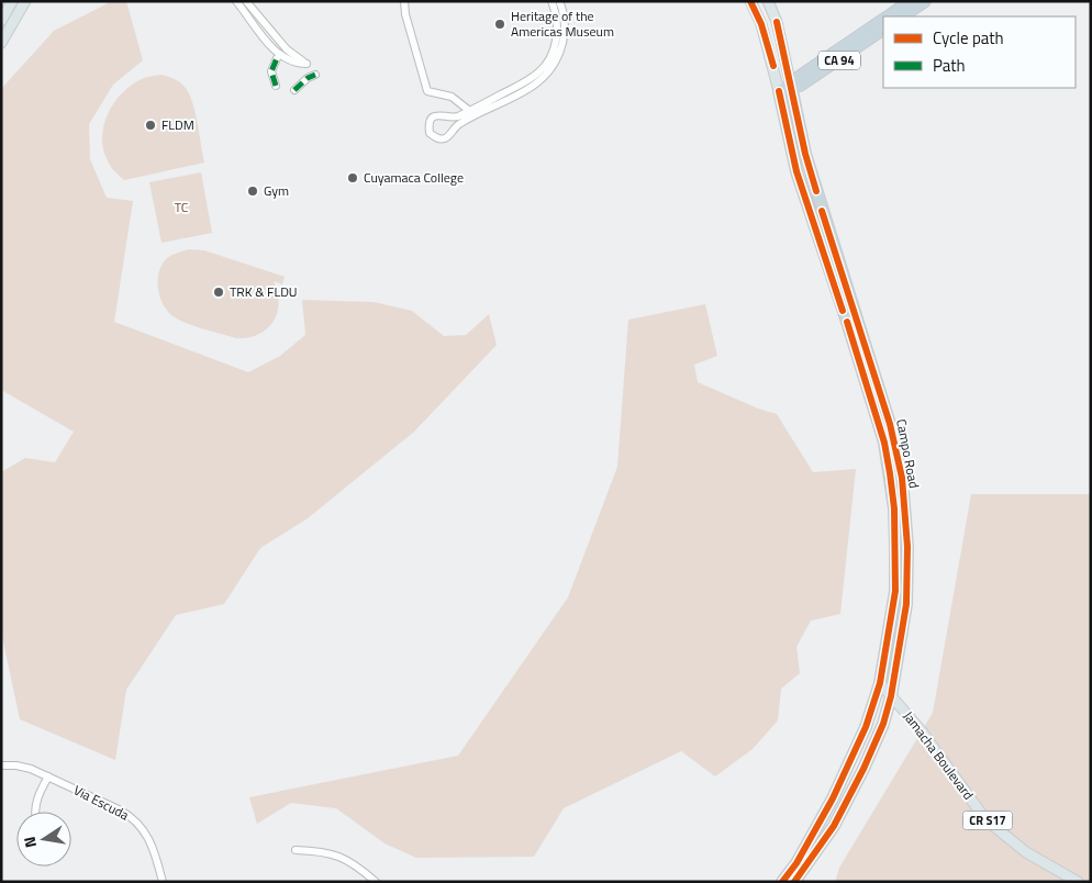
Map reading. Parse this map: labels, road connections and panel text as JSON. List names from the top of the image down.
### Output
{
  "streets": {
    "highway": ["CA 94", "Campo Road"],
    "main road": ["Jamacha Boulevard", "CR S17"],
    "street": ["Via Escuda"]
  },
  "crossings": [
    ["CA 94", "Campo Road"],
    ["Campo Road", "Jamacha Boulevard"]
  ],
  "parks": ["TC"],
  "places": [
    "Heritage of the Americas Museum",
    "FLDM",
    "Cuyamaca College",
    "Gym",
    "TRK & FLDU"
  ],
  "legend": ["Cycle path", "Path"],
  "north": "left"
}
